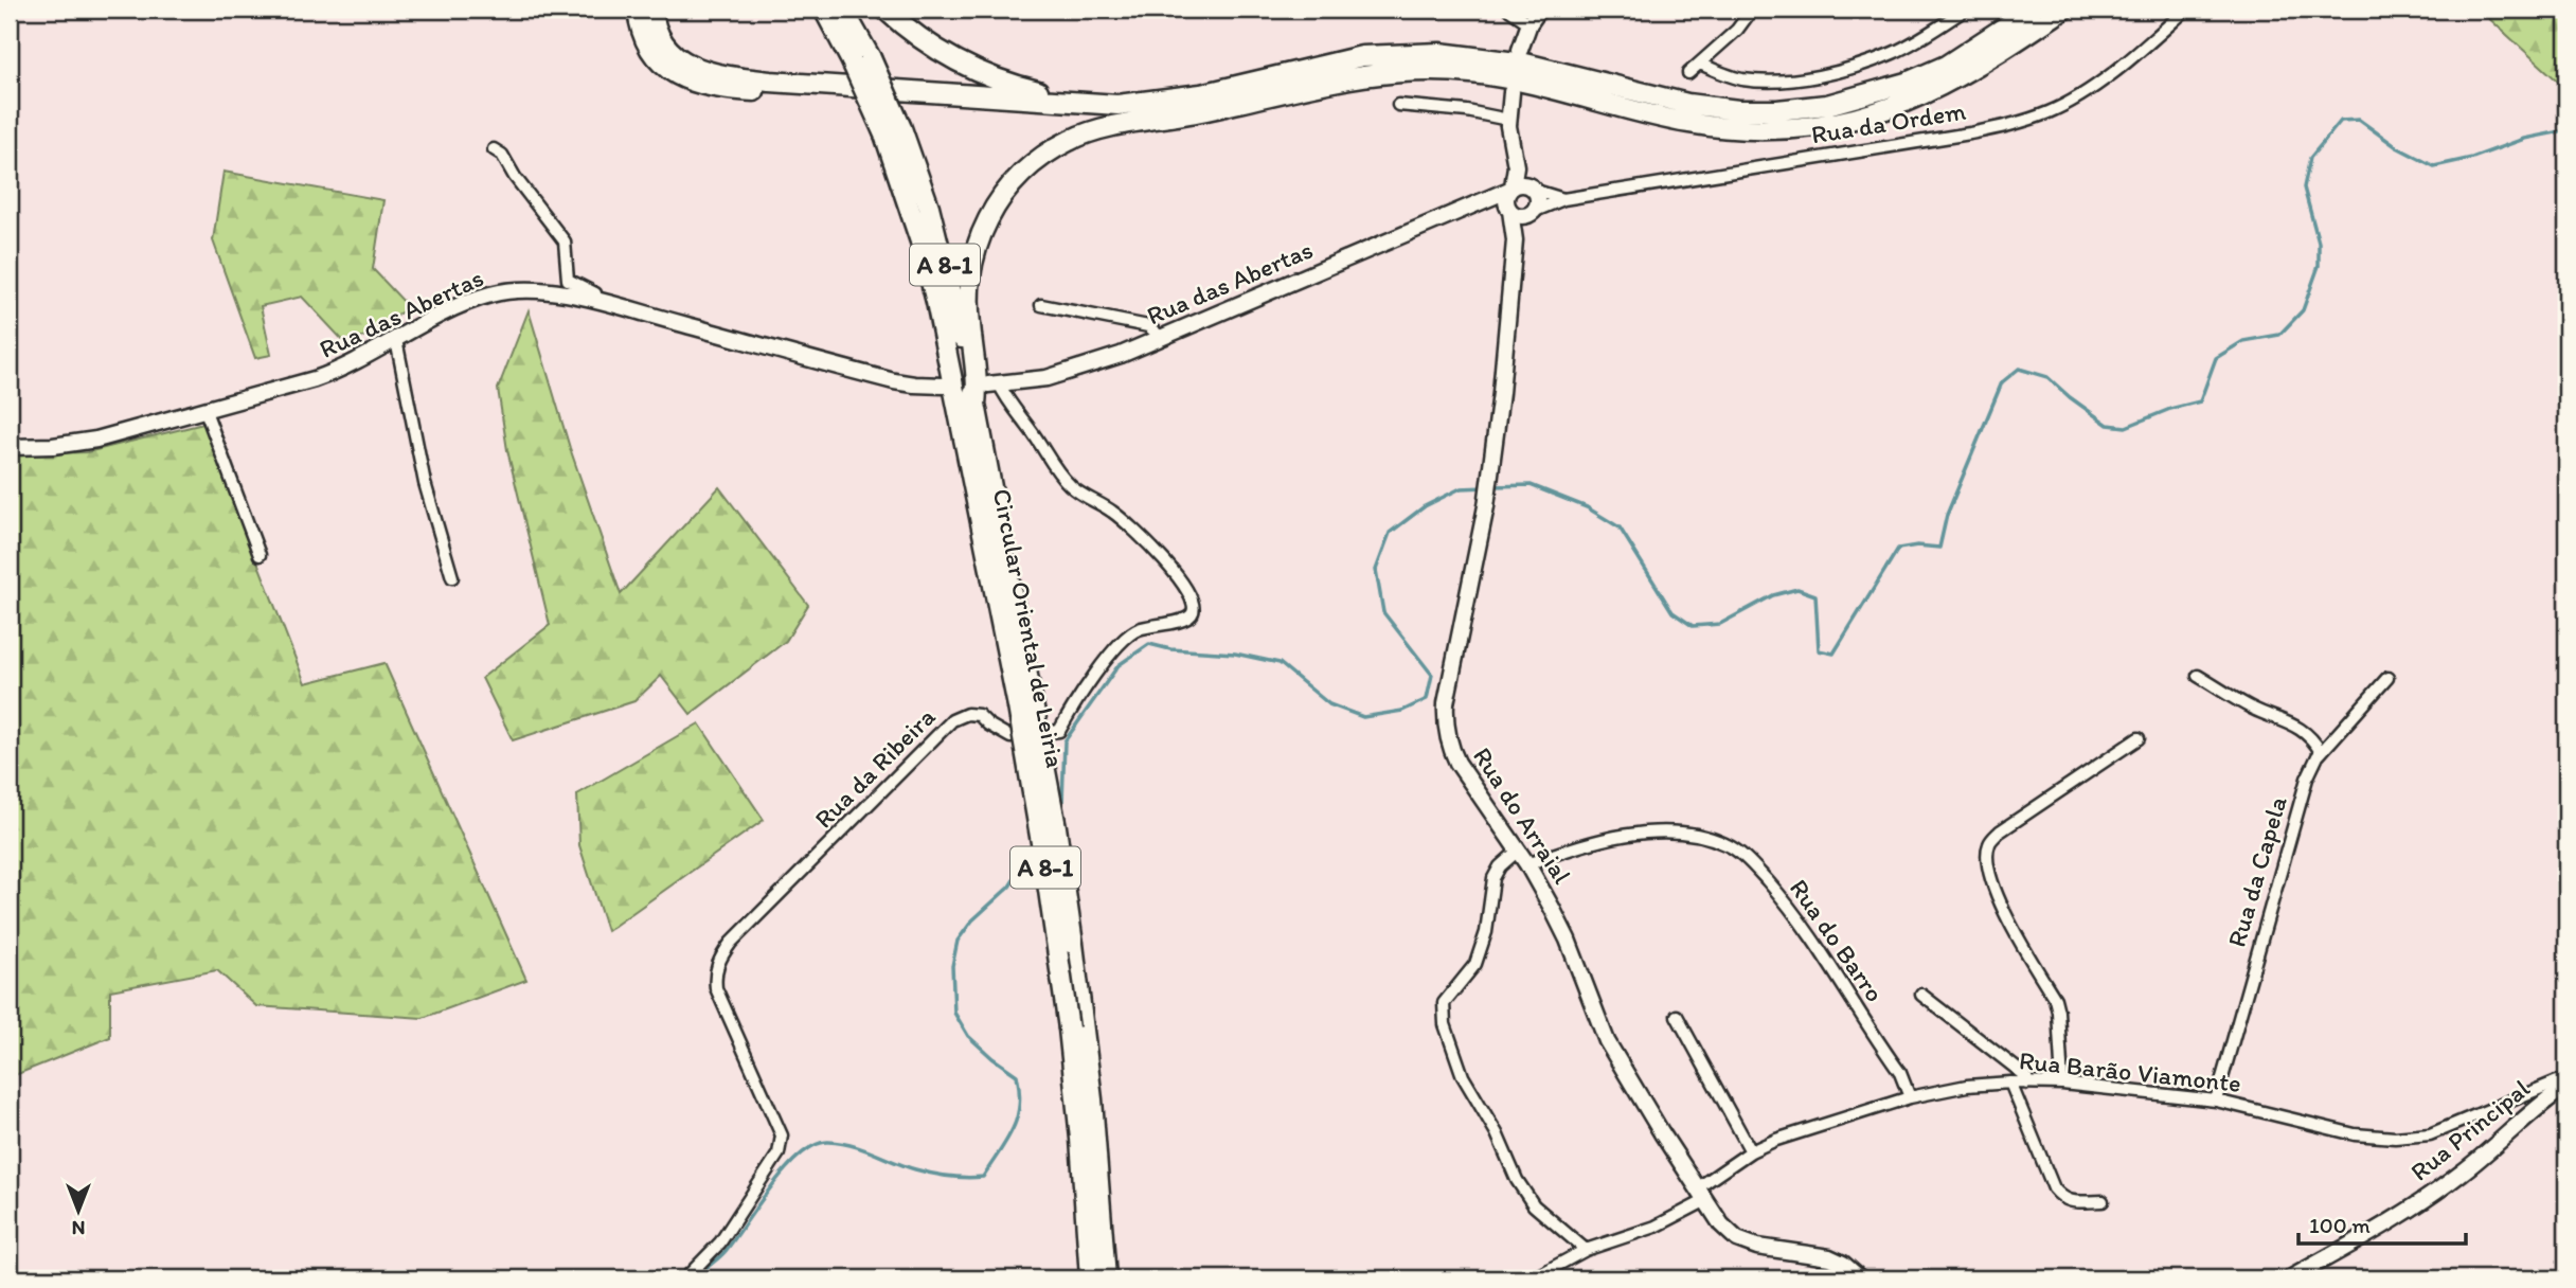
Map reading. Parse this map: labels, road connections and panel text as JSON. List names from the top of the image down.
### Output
{
  "streets": {
    "highway": ["A 8-1", "Circular Oriental de Leiria"],
    "street": [
      "Rua da Ordem",
      "Rua das Abertas",
      "Rua da Ribeira",
      "Rua do Arraial",
      "Rua da Capela",
      "Rua do Barro",
      "Rua Barão Viamonte",
      "Rua Principal"
    ]
  },
  "crossings": [
    ["Rua da Ordem", "Rua das Abertas"],
    ["Rua da Ordem", "Rua do Arraial"],
    ["Rua das Abertas", "Rua da Ribeira"],
    ["Rua das Abertas", "Rua do Arraial"],
    ["Rua do Arraial", "Rua do Barro"],
    ["Rua do Arraial", "Rua Barão Viamonte"],
    ["Rua da Capela", "Rua Barão Viamonte"],
    ["Rua do Barro", "Rua Barão Viamonte"],
    ["Rua Barão Viamonte", "Rua Principal"]
  ],
  "scale_bar": "100 m",
  "north": "bottom"
}
